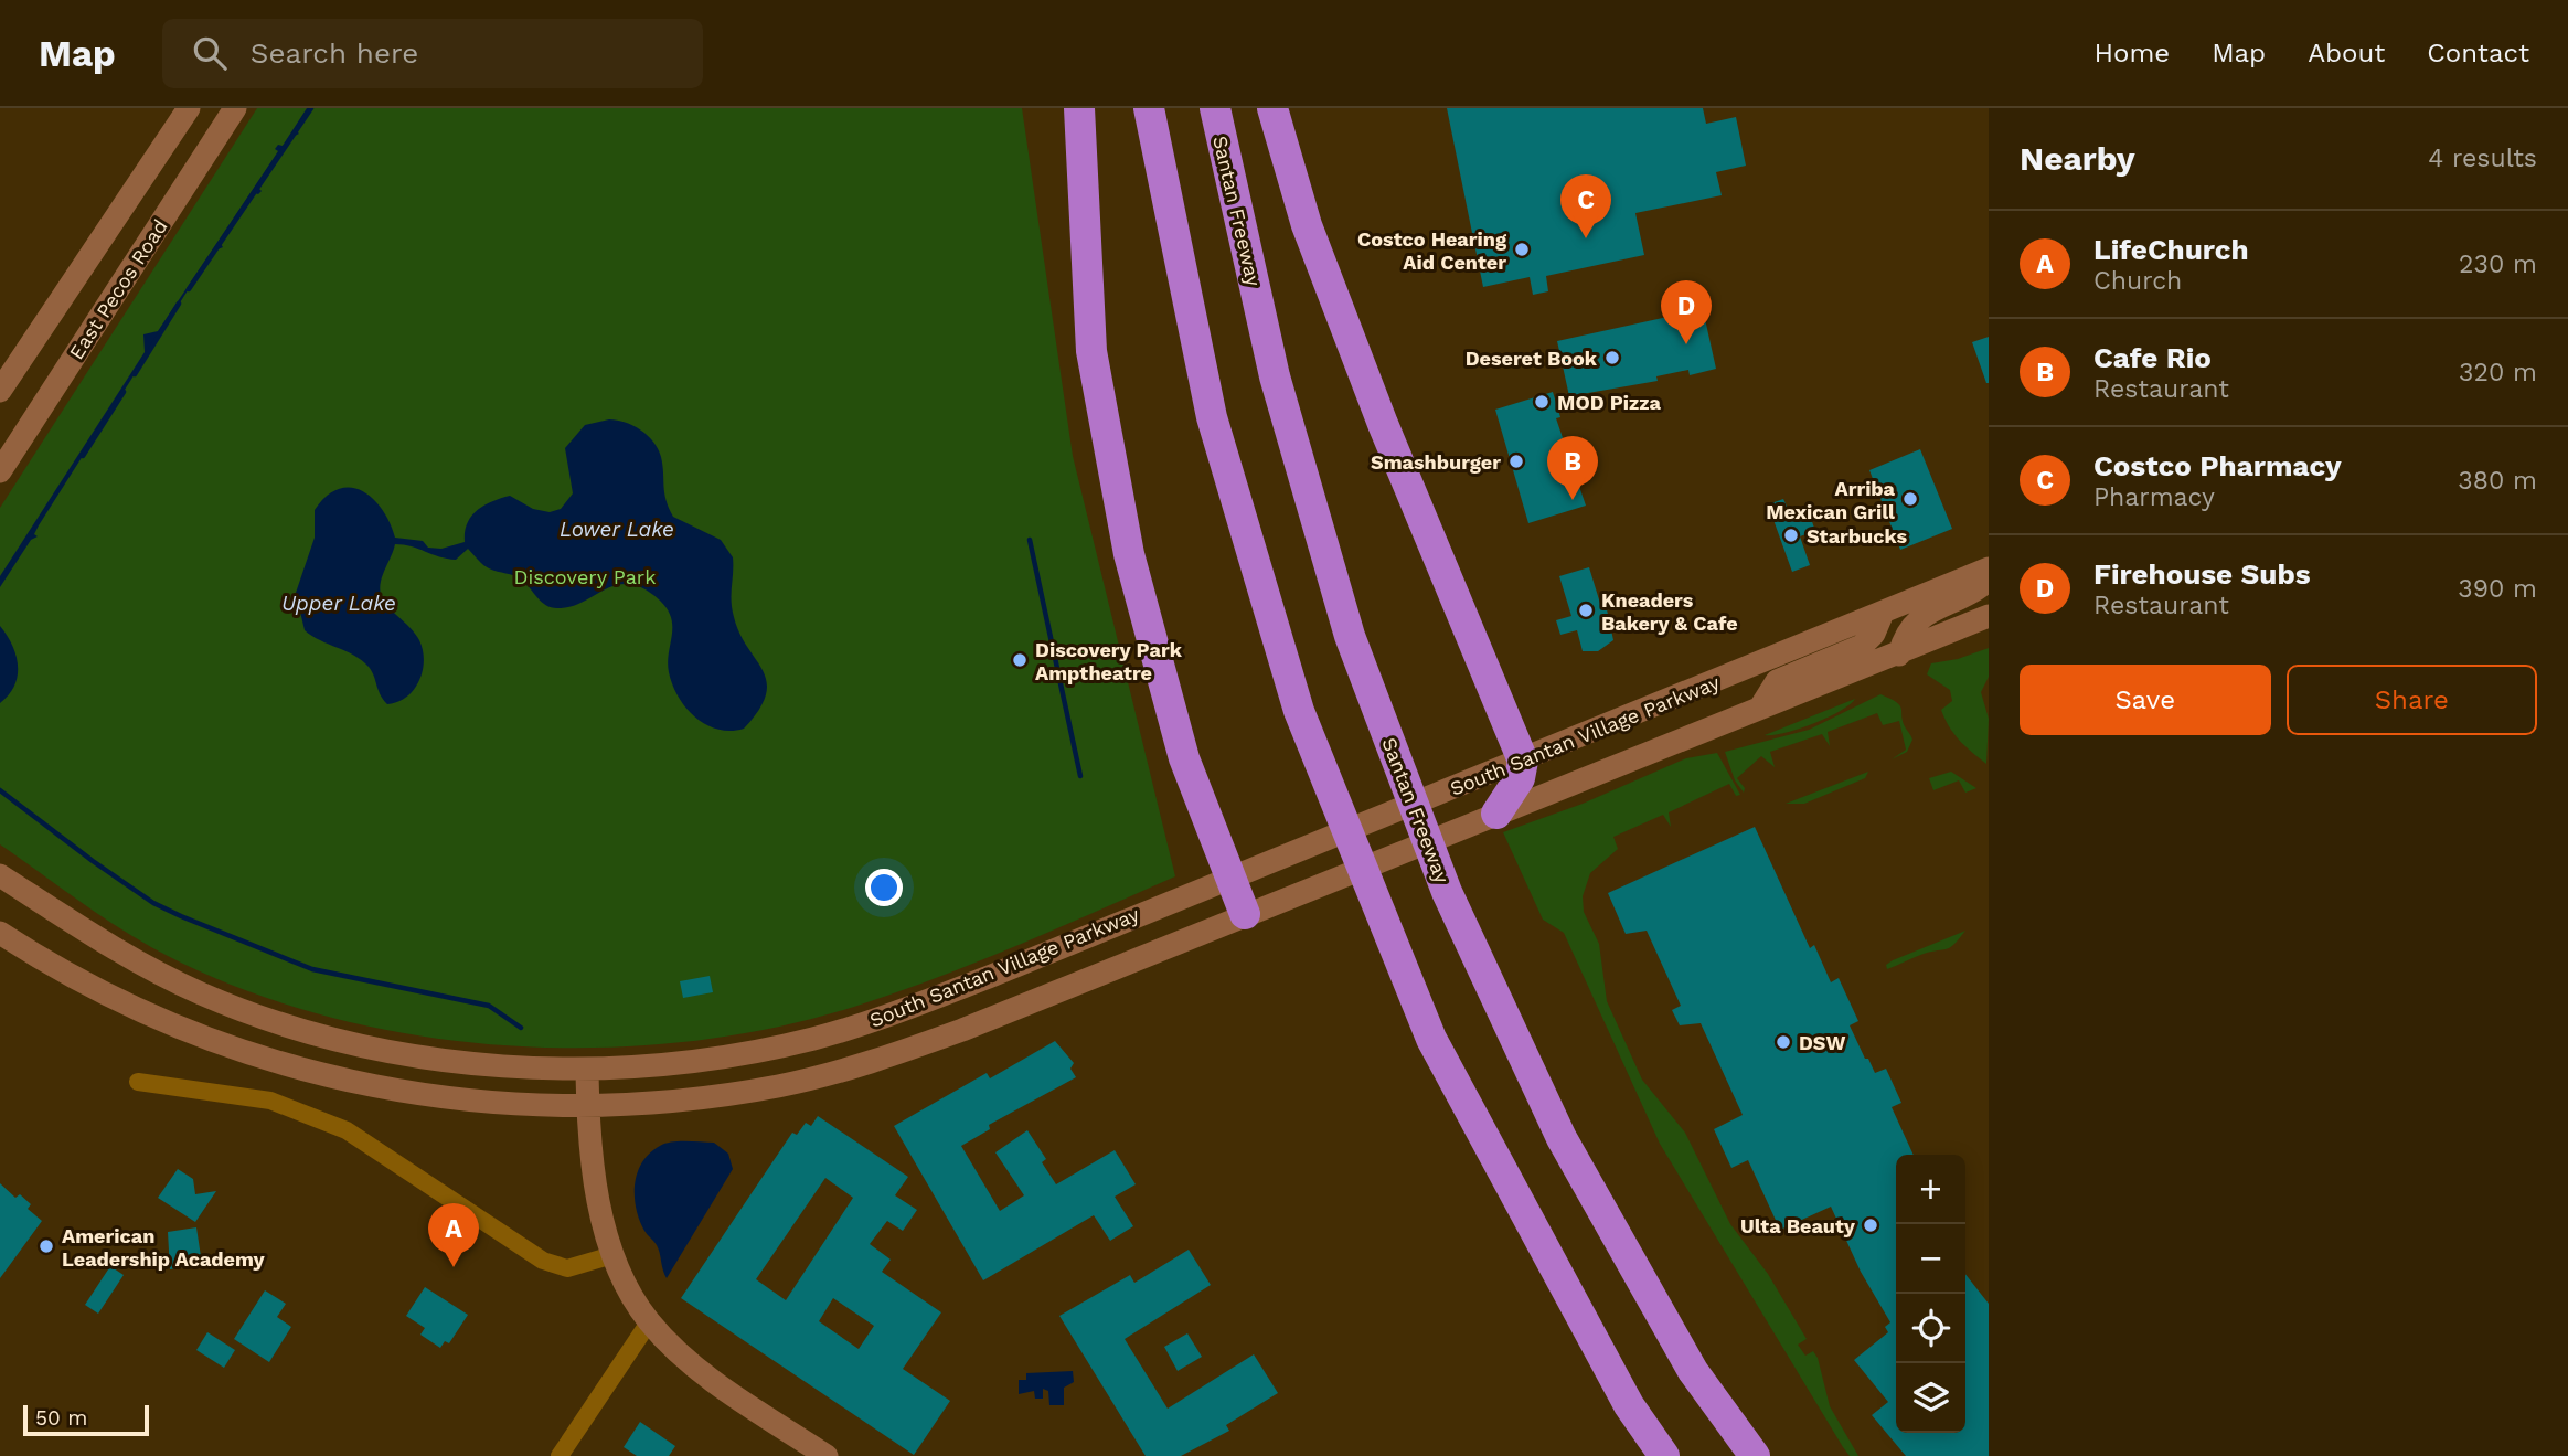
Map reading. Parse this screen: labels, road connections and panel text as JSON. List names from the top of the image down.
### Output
{
  "streets": {
    "highway": ["Santan Freeway"],
    "main road": ["East Pecos Road", "South Santan Village Parkway"]
  },
  "water": ["Lower Lake", "Upper Lake"],
  "parks": ["Discovery Park"],
  "places": [
    "Costco Hearing Aid Center",
    "Deseret Book",
    "MOD Pizza",
    "Smashburger",
    "Arriba Mexican Grill",
    "Starbucks",
    "Kneaders Bakery & Cafe",
    "Discovery Park Amptheatre",
    "DSW",
    "Ulta Beauty",
    "American Leadership Academy"
  ],
  "scale_bar": "50 m",
  "page": {
    "header": "Map",
    "search": "Search here",
    "nav": [
      "Home",
      "Map",
      "About",
      "Contact"
    ],
    "heading": ["Nearby", "4 results"],
    "pins": [
      "C",
      "D",
      "B",
      "A"
    ],
    "list": [
      {
        "mark": "A",
        "name": "LifeChurch",
        "note": "Church",
        "value": "230 m"
      },
      {
        "mark": "B",
        "name": "Cafe Rio",
        "note": "Restaurant",
        "value": "320 m"
      },
      {
        "mark": "C",
        "name": "Costco Pharmacy",
        "note": "Pharmacy",
        "value": "380 m"
      },
      {
        "mark": "D",
        "name": "Firehouse Subs",
        "note": "Restaurant",
        "value": "390 m"
      }
    ],
    "buttons": ["Save", "Share"],
    "map_buttons": ["+", "−"],
    "scale": "50 m"
  }
}
